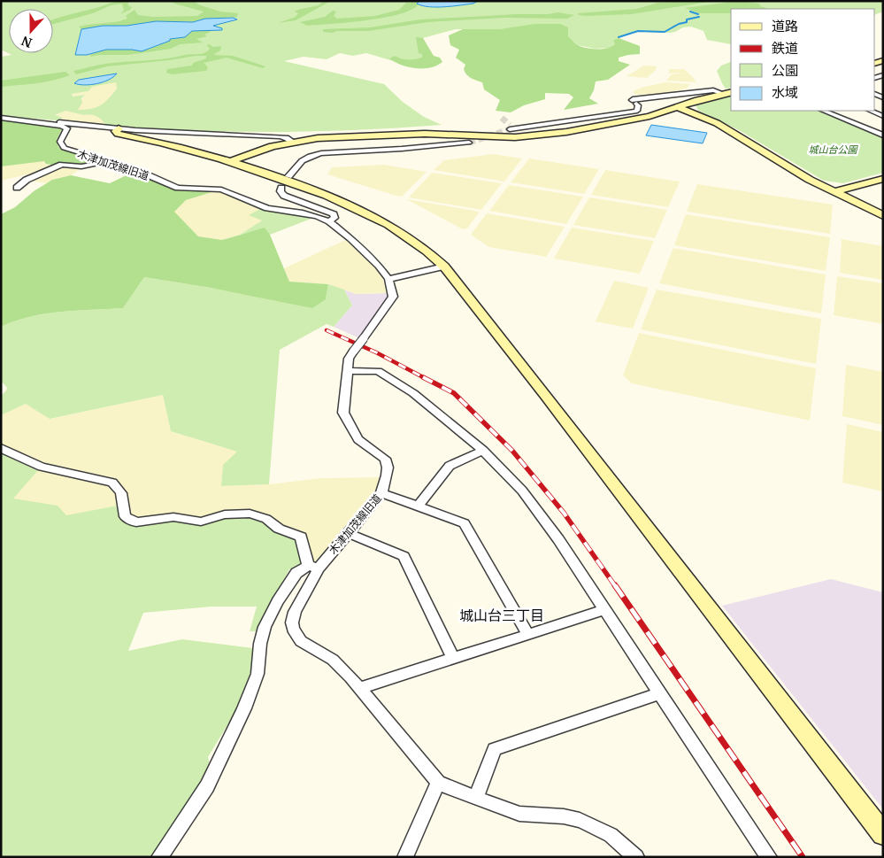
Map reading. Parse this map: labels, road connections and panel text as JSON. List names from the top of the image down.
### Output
{
  "streets": {
    "street": ["木津加茂線旧道"]
  },
  "districts": ["城山台三丁目"],
  "parks": ["城山台公園"],
  "legend": [
    "道路",
    "鉄道",
    "公園",
    "水域"
  ],
  "north": "bottom"
}
